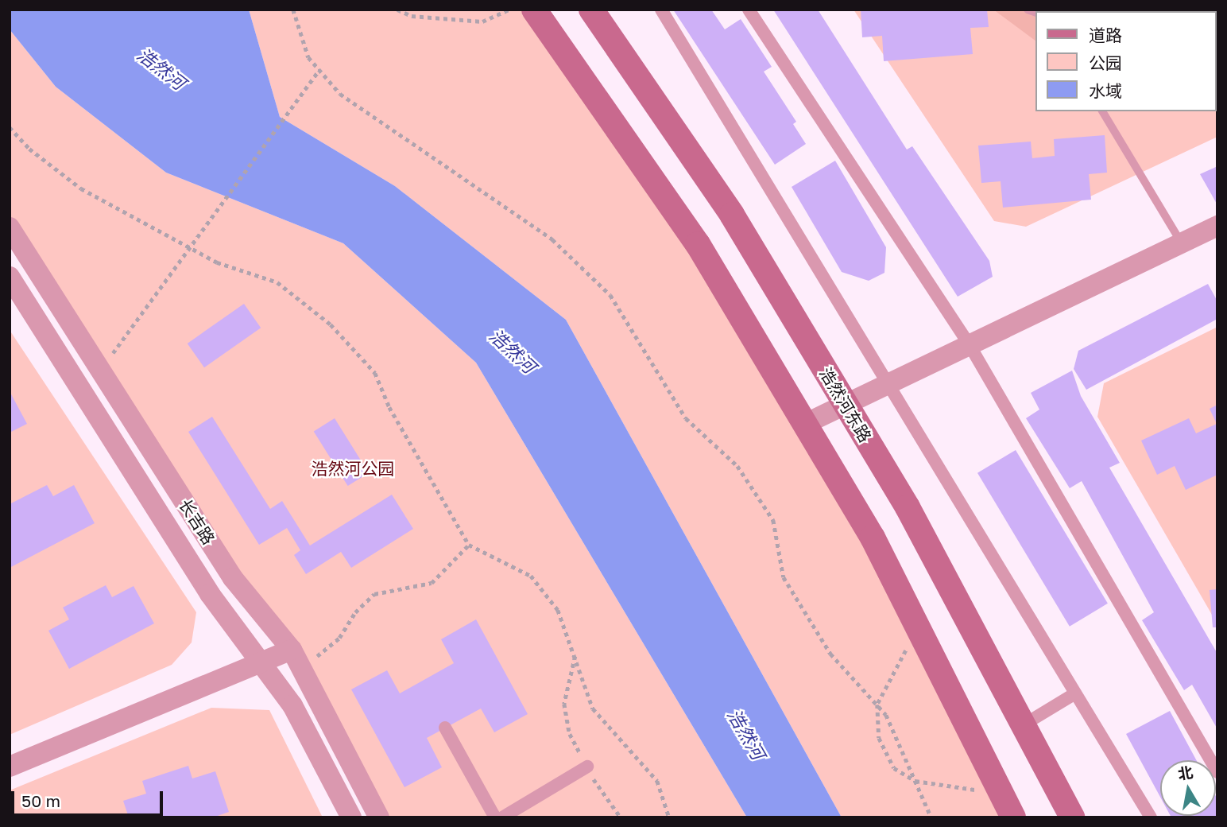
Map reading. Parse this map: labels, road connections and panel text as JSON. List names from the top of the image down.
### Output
{
  "streets": {
    "main road": ["浩然河东路"],
    "street": ["长吉路"]
  },
  "water": ["浩然河"],
  "parks": ["浩然河公园"],
  "legend": ["道路", "公园", "水域"],
  "scale_bar": "50 m",
  "north": "top"
}
